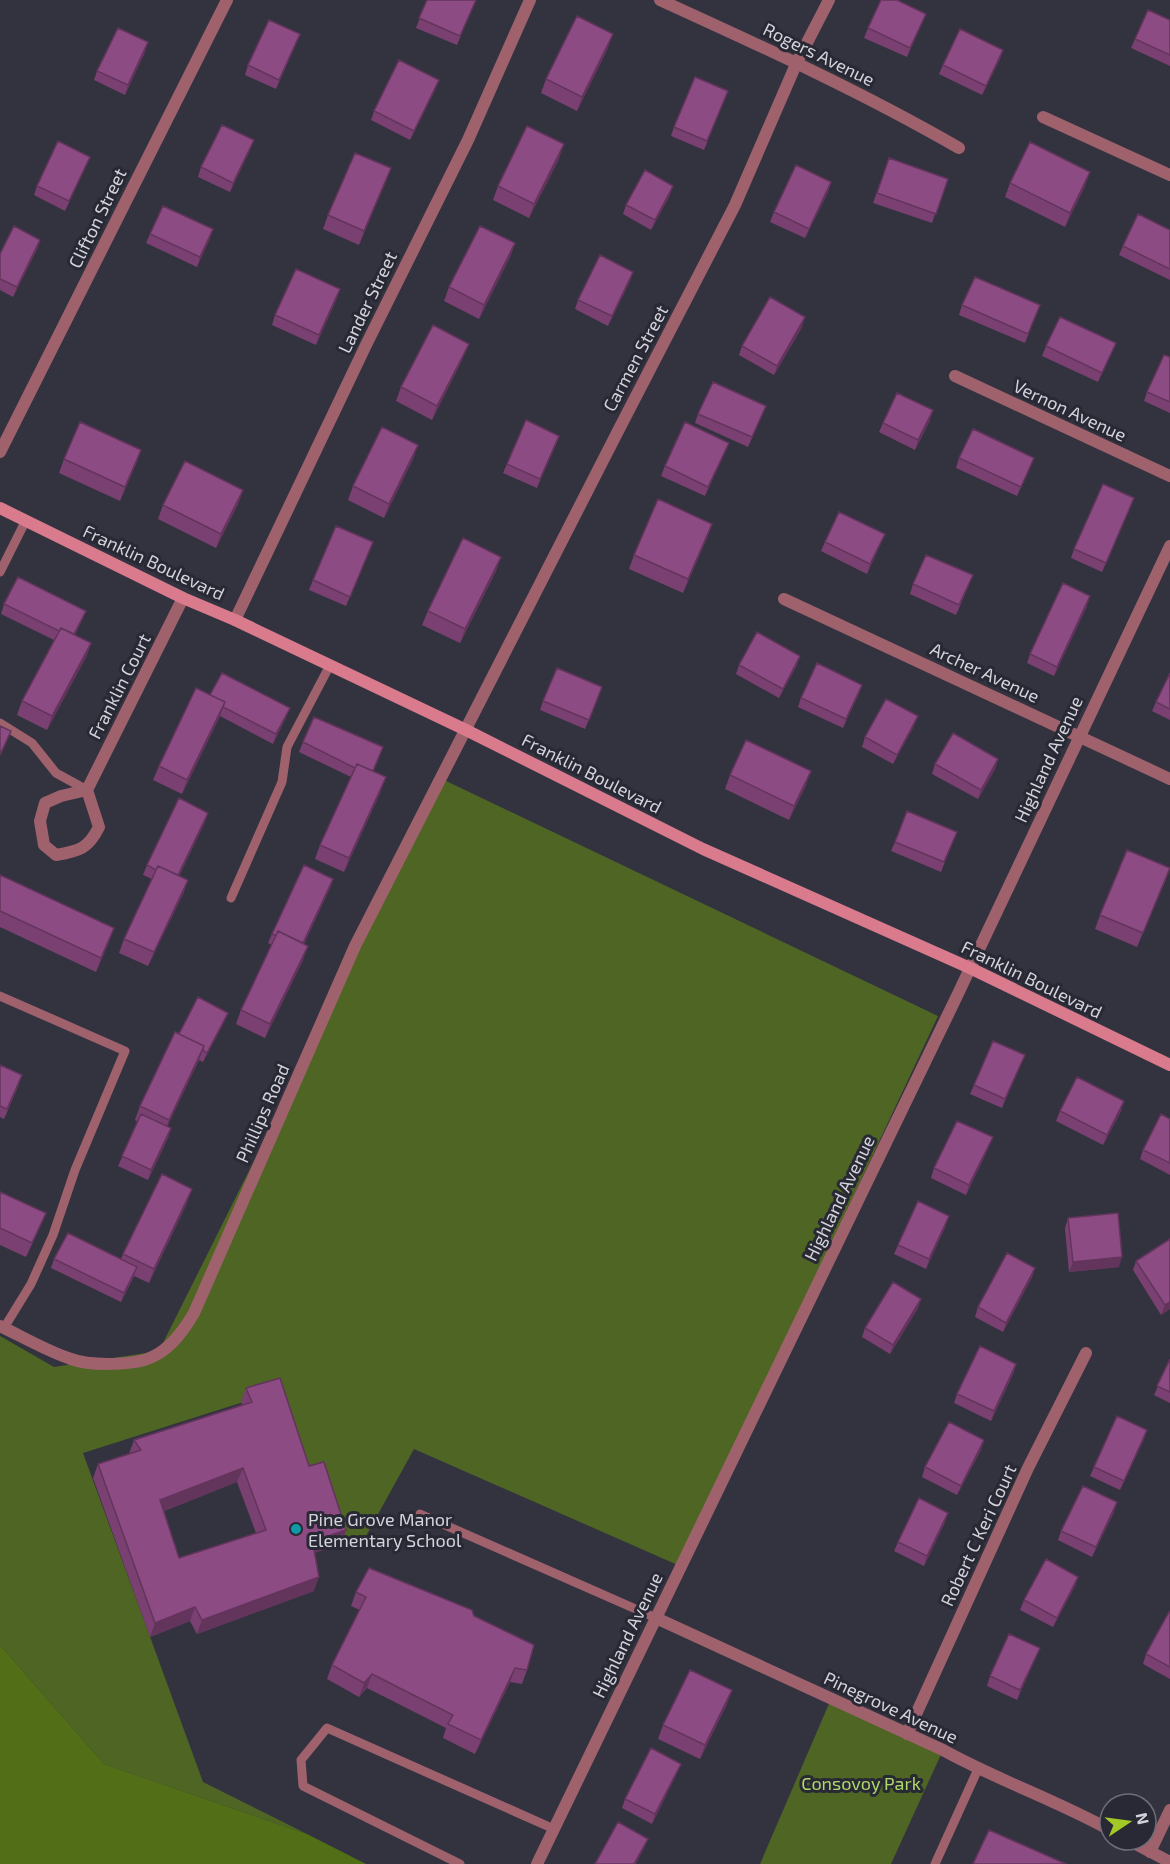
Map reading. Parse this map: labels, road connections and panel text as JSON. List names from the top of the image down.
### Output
{
  "streets": {
    "street": [
      "Rogers Avenue",
      "Clifton Street",
      "Lander Street",
      "Carmen Street",
      "Vernon Avenue",
      "Franklin Boulevard",
      "Archer Avenue",
      "Franklin Court",
      "Highland Avenue",
      "Phillips Road",
      "Robert C Keri Court",
      "Pinegrove Avenue"
    ]
  },
  "crossings": [
    ["Rogers Avenue", "Carmen Street"],
    ["Lander Street", "Franklin Boulevard"],
    ["Carmen Street", "Franklin Boulevard"],
    ["Carmen Street", "Phillips Road"],
    ["Franklin Boulevard", "Franklin Court"],
    ["Franklin Boulevard", "Highland Avenue"],
    ["Franklin Boulevard", "Phillips Road"],
    ["Archer Avenue", "Highland Avenue"],
    ["Highland Avenue", "Pinegrove Avenue"],
    ["Robert C Keri Court", "Pinegrove Avenue"]
  ],
  "parks": ["Consovoy Park"],
  "places": ["Pine Grove Manor Elementary School"],
  "north": "right"
}
